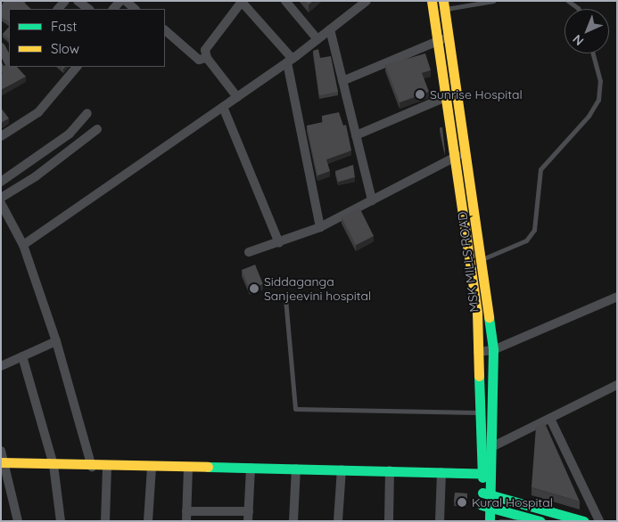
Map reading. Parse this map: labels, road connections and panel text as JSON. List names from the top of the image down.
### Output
{
  "streets": {
    "main road": ["MSK MILLS ROAD"]
  },
  "places": ["Sunrise Hospital", "Siddaganga Sanjeevini hospital", "Kural Hospital"],
  "legend": ["Fast", "Slow"],
  "north": "bottom left"
}
